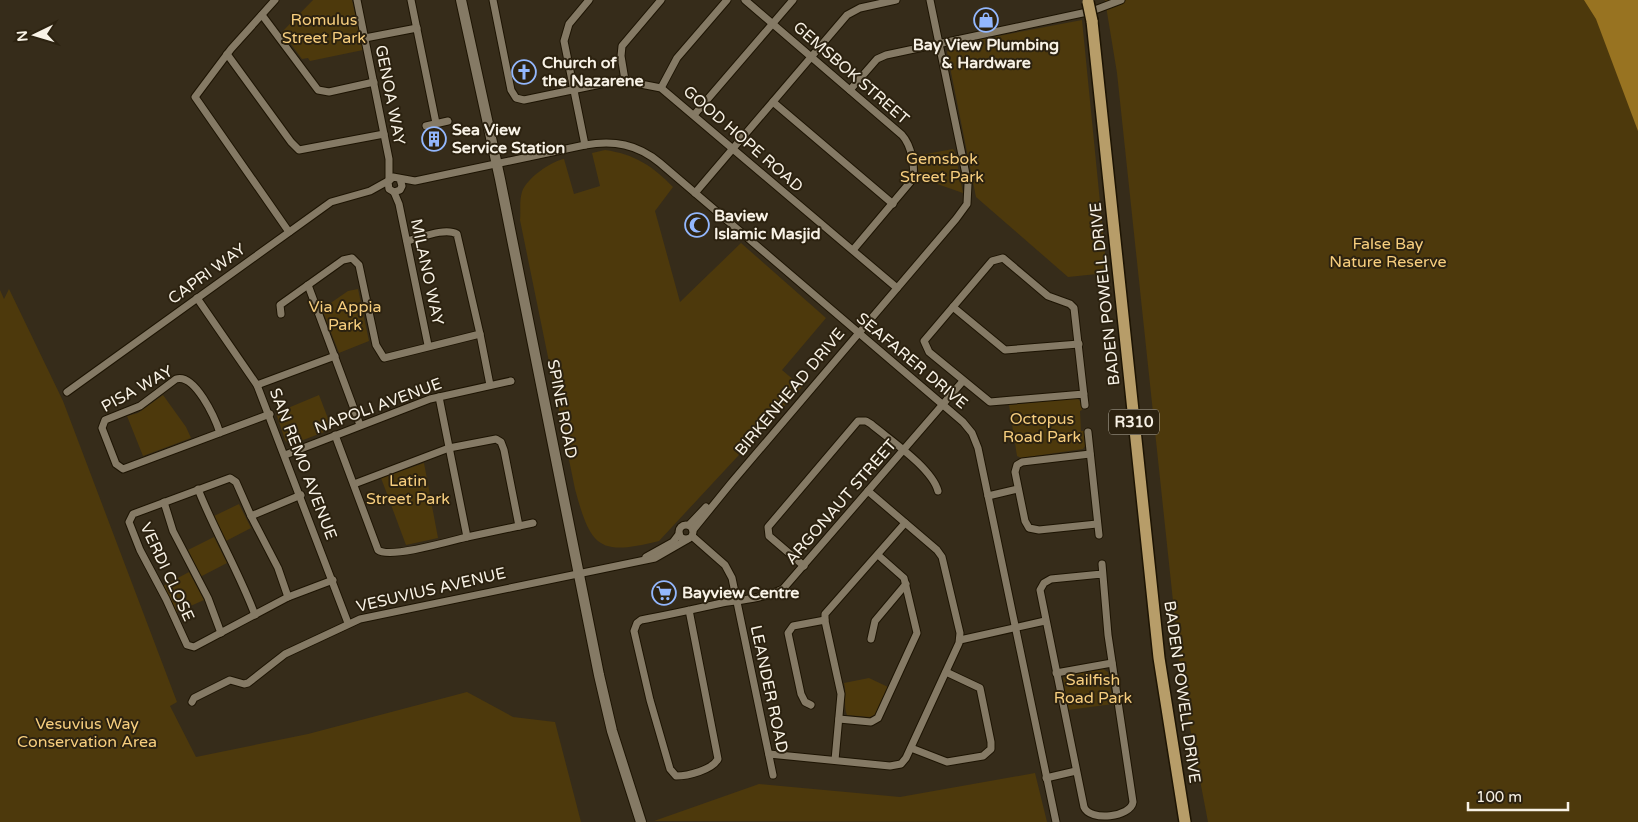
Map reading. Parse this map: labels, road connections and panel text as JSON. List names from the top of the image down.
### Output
{
  "streets": {
    "main road": ["BADEN POWELL DRIVE", "SPINE ROAD", "R310"],
    "street": [
      "GEMSBOK STREET",
      "GENOA WAY",
      "GOOD HOPE ROAD",
      "MILANO WAY",
      "CAPRI WAY",
      "SEAFARER DRIVE",
      "PISA WAY",
      "BIRKENHEAD DRIVE",
      "NAPOLI AVENUE",
      "SAN REMO AVENUE",
      "ARGONAUT STREET",
      "VERDI CLOSE",
      "VESUVIUS AVENUE",
      "LEANDER ROAD"
    ]
  },
  "crossings": [
    ["GEMSBOK STREET", "GOOD HOPE ROAD"],
    ["GENOA WAY", "CAPRI WAY"],
    ["GOOD HOPE ROAD", "BIRKENHEAD DRIVE"],
    ["MILANO WAY", "CAPRI WAY"],
    ["CAPRI WAY", "SEAFARER DRIVE"],
    ["CAPRI WAY", "SPINE ROAD"],
    ["CAPRI WAY", "SAN REMO AVENUE"],
    ["SEAFARER DRIVE", "BIRKENHEAD DRIVE"],
    ["SEAFARER DRIVE", "SPINE ROAD"],
    ["SEAFARER DRIVE", "ARGONAUT STREET"],
    ["PISA WAY", "SAN REMO AVENUE"],
    ["BIRKENHEAD DRIVE", "SPINE ROAD"],
    ["BIRKENHEAD DRIVE", "VESUVIUS AVENUE"],
    ["BIRKENHEAD DRIVE", "LEANDER ROAD"],
    ["NAPOLI AVENUE", "SAN REMO AVENUE"],
    ["SPINE ROAD", "VESUVIUS AVENUE"],
    ["SAN REMO AVENUE", "VERDI CLOSE"],
    ["SAN REMO AVENUE", "VESUVIUS AVENUE"],
    ["ARGONAUT STREET", "LEANDER ROAD"]
  ],
  "parks": [
    "Romulus Street Park",
    "Gemsbok Street Park",
    "False Bay Nature Reserve",
    "Via Appia Park",
    "Octopus Road Park",
    "Latin Street Park",
    "Sailfish Road Park",
    "Vesuvius Way Conservation Area"
  ],
  "places": {
    "shop": ["Bay View Plumbing & Hardware"],
    "church": ["Church of the Nazarene"],
    "building": ["Sea View Service Station"],
    "mosque": ["Baview Islamic Masjid"],
    "supermarket": ["Bayview Centre"]
  },
  "scale_bar": "100 m",
  "north": "left"
}
